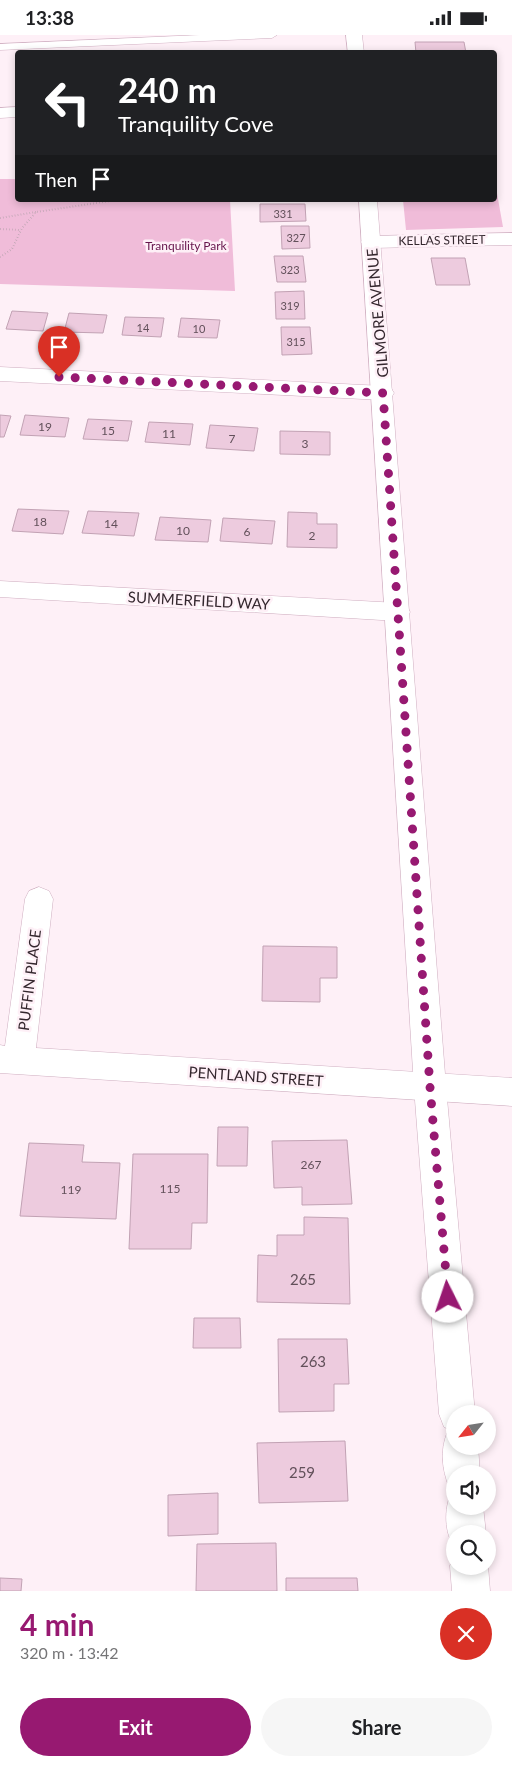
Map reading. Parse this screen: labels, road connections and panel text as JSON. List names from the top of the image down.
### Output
{
  "streets": {
    "street": [
      "KELLAS STREET",
      "GILMORE AVENUE",
      "SUMMERFIELD WAY",
      "PUFFIN PLACE",
      "PENTLAND STREET"
    ]
  },
  "crossings": [
    ["KELLAS STREET", "GILMORE AVENUE"],
    ["GILMORE AVENUE", "SUMMERFIELD WAY"],
    ["GILMORE AVENUE", "PENTLAND STREET"],
    ["PUFFIN PLACE", "PENTLAND STREET"]
  ],
  "parks": ["Tranquility Park"],
  "house_numbers": [
    "331",
    "327",
    "323",
    "319",
    "14",
    "10",
    "315",
    "19",
    "15",
    "11",
    "7",
    "3",
    "18",
    "14",
    "10",
    "6",
    "2",
    "267",
    "115",
    "119",
    "265",
    "263",
    "259"
  ],
  "north": "bottom left",
  "page": {
    "status": "13:38",
    "turn": ["240 m", "Tranquility Cove"],
    "then": "Then",
    "heading": ["4 min", "320 m · 13:42"],
    "buttons": ["Exit", "Share"]
  }
}
